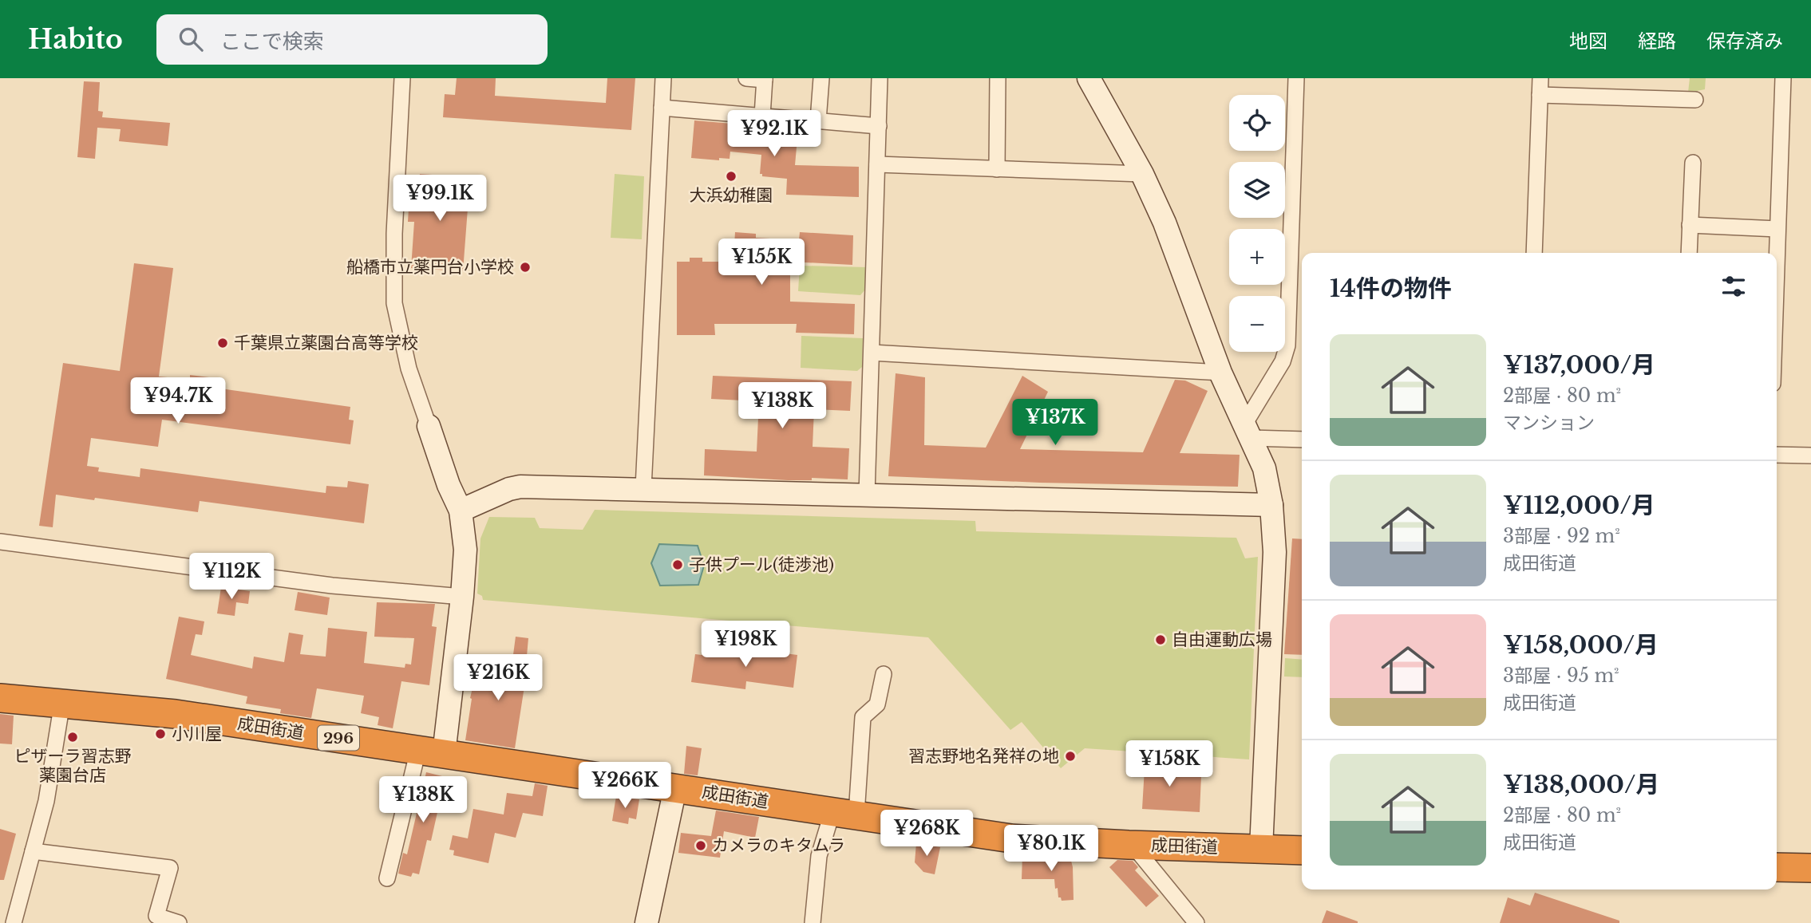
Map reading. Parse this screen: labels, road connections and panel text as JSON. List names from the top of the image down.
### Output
{
  "streets": {
    "highway": ["成田街道", "296"]
  },
  "places": [
    "大浜幼稚園",
    "船橋市立薬円台小学校",
    "千葉県立薬園台高等学校",
    "子供プール(徒渉池)",
    "自由運動広場",
    "小川屋",
    "ピザーラ習志野 薬園台店",
    "習志野地名発祥の地",
    "カメラのキタムラ"
  ],
  "page": {
    "header": "Habito",
    "search": "ここで検索",
    "nav": ["地図", "経路", "保存済み"],
    "map_buttons": ["+", "−"],
    "price": [
      "¥92.1K",
      "¥99.1K",
      "¥155K",
      "¥94.7K",
      "¥138K",
      "¥137K",
      "¥112K",
      "¥198K",
      "¥216K",
      "¥158K",
      "¥266K",
      "¥138K",
      "¥268K",
      "¥80.1K"
    ],
    "heading": "14件の物件",
    "list": [
      {
        "name": "¥137,000/月",
        "note": "2部屋 · 80 m² · マンション"
      },
      {
        "name": "¥112,000/月",
        "note": "3部屋 · 92 m² · 成田街道"
      },
      {
        "name": "¥158,000/月",
        "note": "3部屋 · 95 m² · 成田街道"
      },
      {
        "name": "¥138,000/月",
        "note": "2部屋 · 80 m² · 成田街道"
      }
    ]
  }
}
